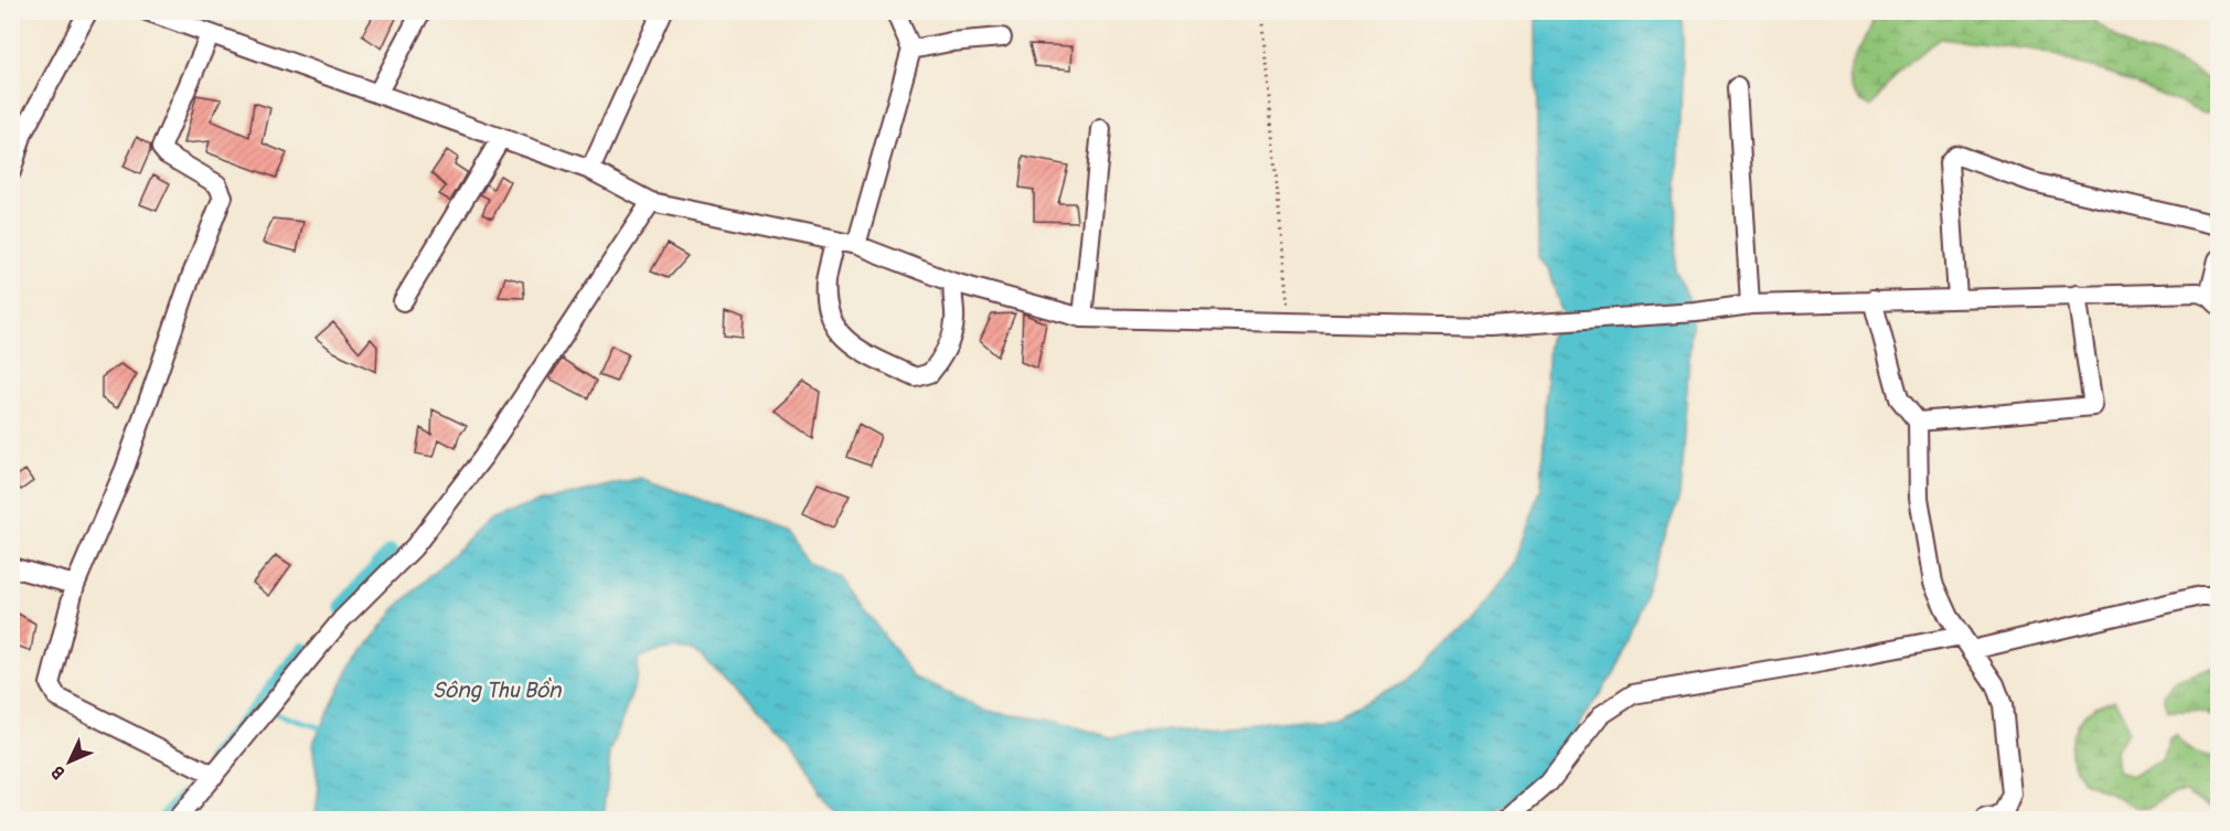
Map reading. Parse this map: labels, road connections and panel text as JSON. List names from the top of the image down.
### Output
{
  "water": ["Sông Thu Bồn"],
  "north": "bottom left"
}
